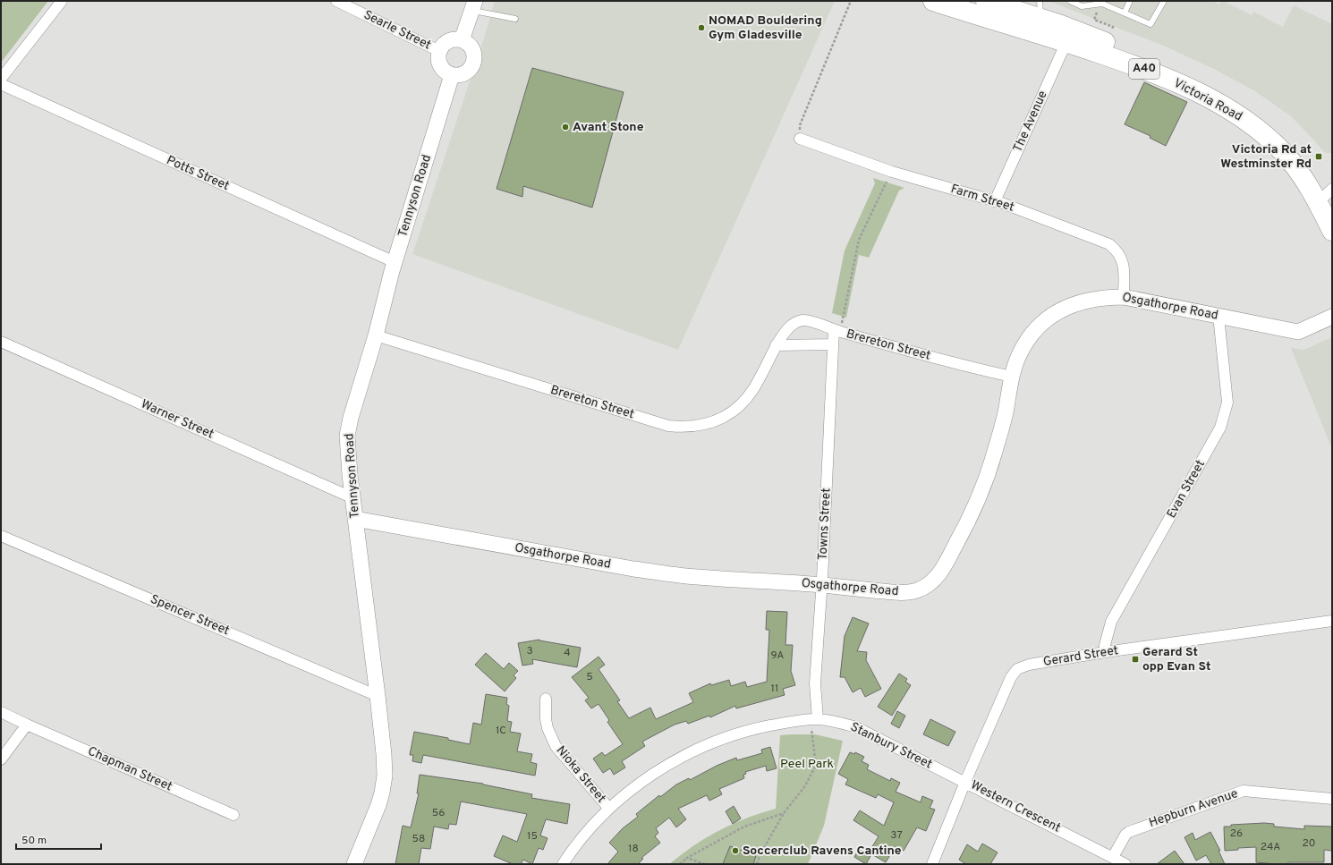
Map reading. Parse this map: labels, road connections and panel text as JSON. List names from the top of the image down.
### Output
{
  "streets": {
    "highway": ["A40", "Victoria Road"],
    "street": [
      "Searle Street",
      "The Avenue",
      "Potts Street",
      "Tennyson Road",
      "Farm Street",
      "Osgathorpe Road",
      "Brereton Street",
      "Warner Street",
      "Evan Street",
      "Towns Street",
      "Spencer Street",
      "Gerard Street",
      "Stanbury Street",
      "Chapman Street",
      "Nioka Street",
      "Western Crescent",
      "Hepburn Avenue"
    ]
  },
  "crossings": [
    ["Searle Street", "Tennyson Road"],
    ["Victoria Road", "The Avenue"],
    ["The Avenue", "Farm Street"],
    ["Potts Street", "Tennyson Road"],
    ["Tennyson Road", "Osgathorpe Road"],
    ["Tennyson Road", "Brereton Street"],
    ["Tennyson Road", "Warner Street"],
    ["Tennyson Road", "Spencer Street"],
    ["Farm Street", "Osgathorpe Road"],
    ["Osgathorpe Road", "Brereton Street"],
    ["Osgathorpe Road", "Evan Street"],
    ["Osgathorpe Road", "Towns Street"],
    ["Brereton Street", "Towns Street"],
    ["Evan Street", "Gerard Street"],
    ["Towns Street", "Stanbury Street"],
    ["Gerard Street", "Stanbury Street"],
    ["Gerard Street", "Western Crescent"],
    ["Stanbury Street", "Nioka Street"],
    ["Stanbury Street", "Western Crescent"],
    ["Western Crescent", "Hepburn Avenue"]
  ],
  "parks": ["Peel Park"],
  "places": {
    "other": ["NOMAD Bouldering Gym Gladesville", "Avant Stone", "Soccerclub Ravens Cantine"],
    "transit": ["Victoria Rd at Westminster Rd", "Gerard St opp Evan St"]
  },
  "house_numbers": [
    "3",
    "4",
    "9A",
    "5",
    "11",
    "1C",
    "56",
    "26",
    "37",
    "15",
    "58",
    "20",
    "24A",
    "18"
  ],
  "scale_bar": "50 m"
}
